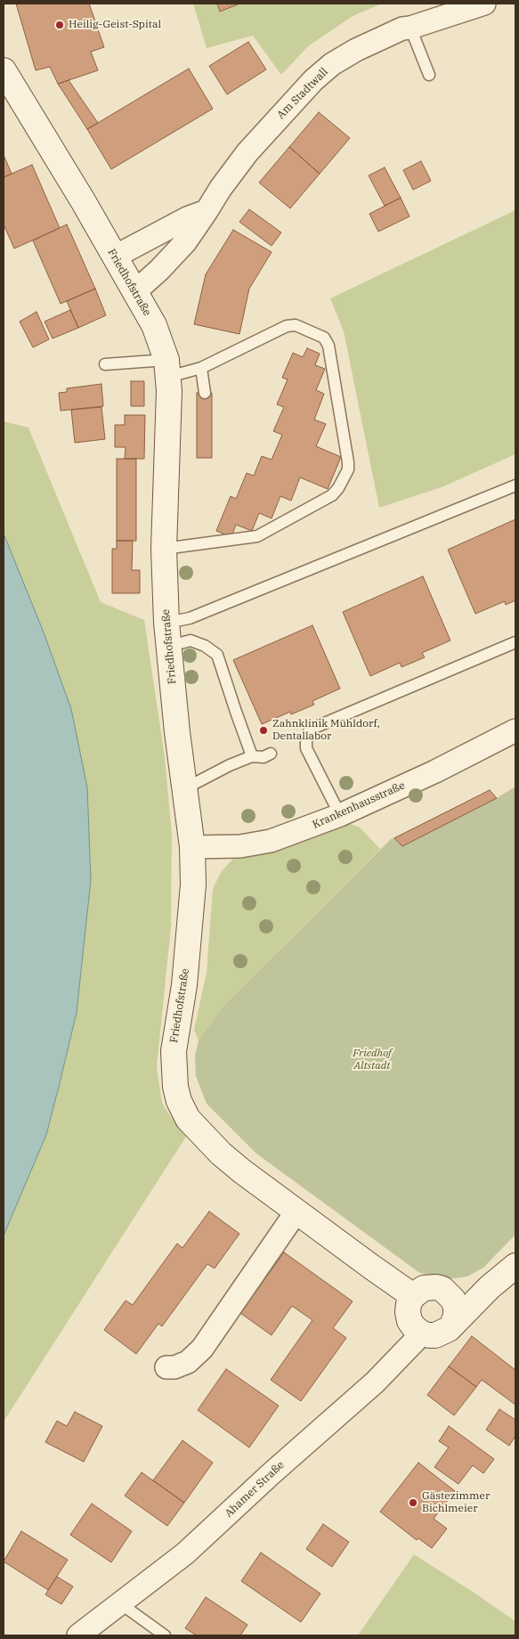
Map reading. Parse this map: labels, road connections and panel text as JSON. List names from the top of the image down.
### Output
{
  "streets": {
    "street": [
      "Am Stadtwall",
      "Friedhofstraße",
      "Krankenhausstraße",
      "Ahamer Straße"
    ]
  },
  "crossings": [
    ["Am Stadtwall", "Friedhofstraße"],
    ["Friedhofstraße", "Krankenhausstraße"],
    ["Friedhofstraße", "Ahamer Straße"]
  ],
  "parks": ["Friedhof Altstadt"],
  "places": ["Heilig-Geist-Spital", "Zahnklinik Mühldorf, Dentallabor", "Gästezimmer Bichlmeier"]
}
